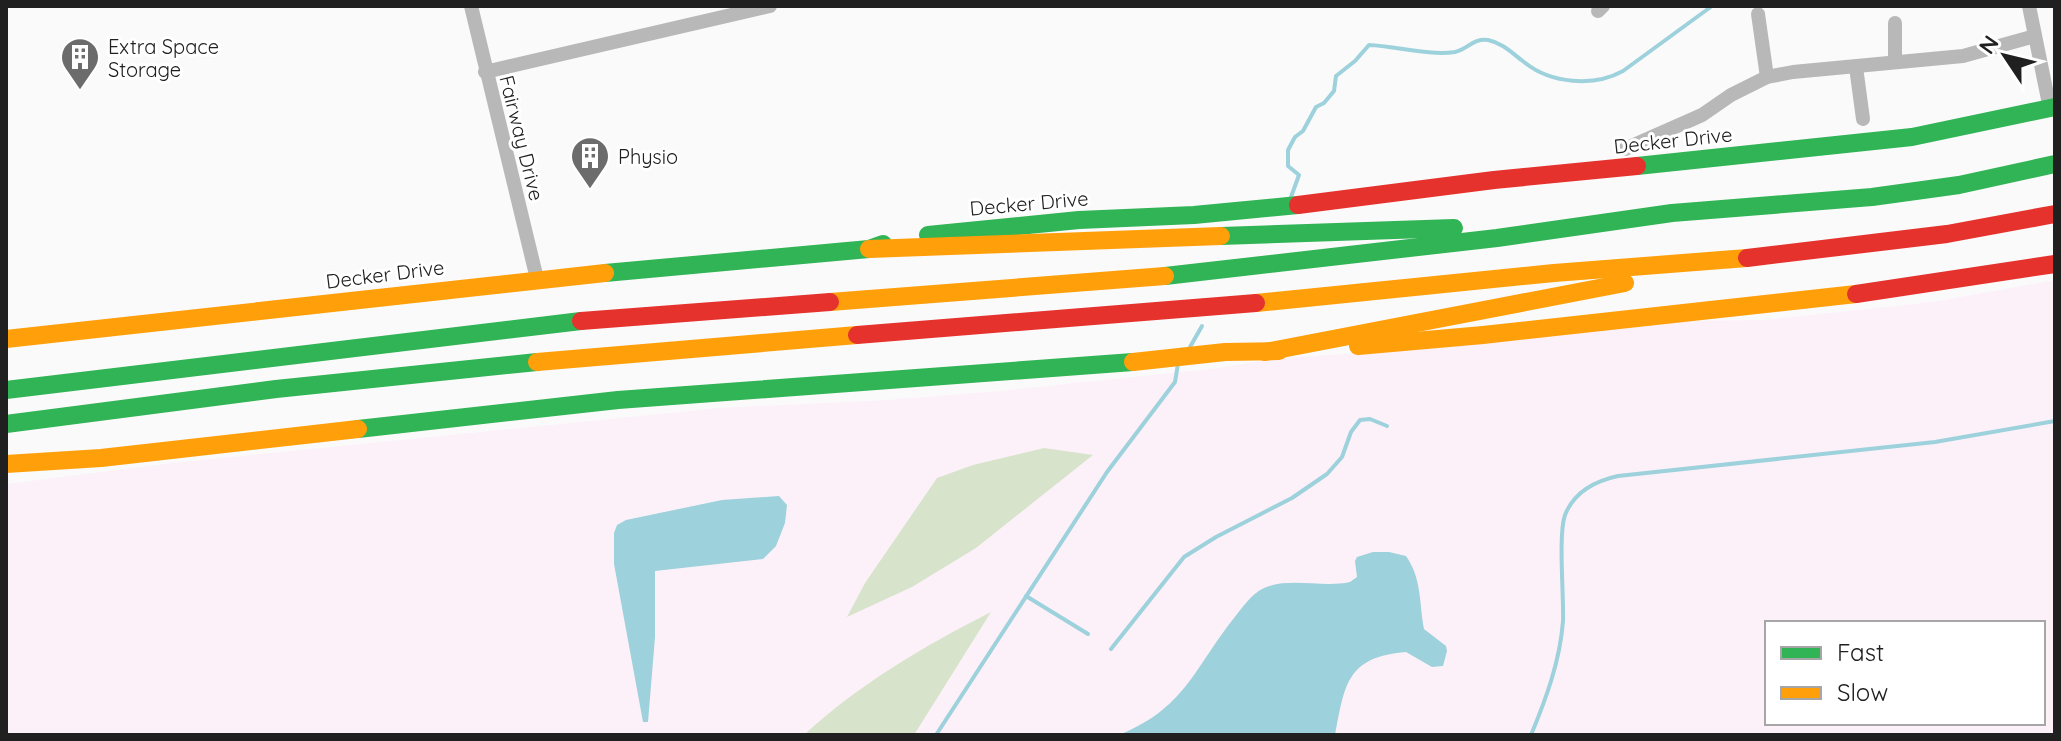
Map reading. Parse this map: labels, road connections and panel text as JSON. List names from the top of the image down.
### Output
{
  "streets": {
    "main road": ["Decker Drive"],
    "street": ["Fairway Drive"]
  },
  "crossings": [
    ["Fairway Drive", "Decker Drive"]
  ],
  "places": {
    "building": ["Extra Space Storage", "Physio"]
  },
  "legend": ["Fast", "Slow"],
  "north": "top left"
}
